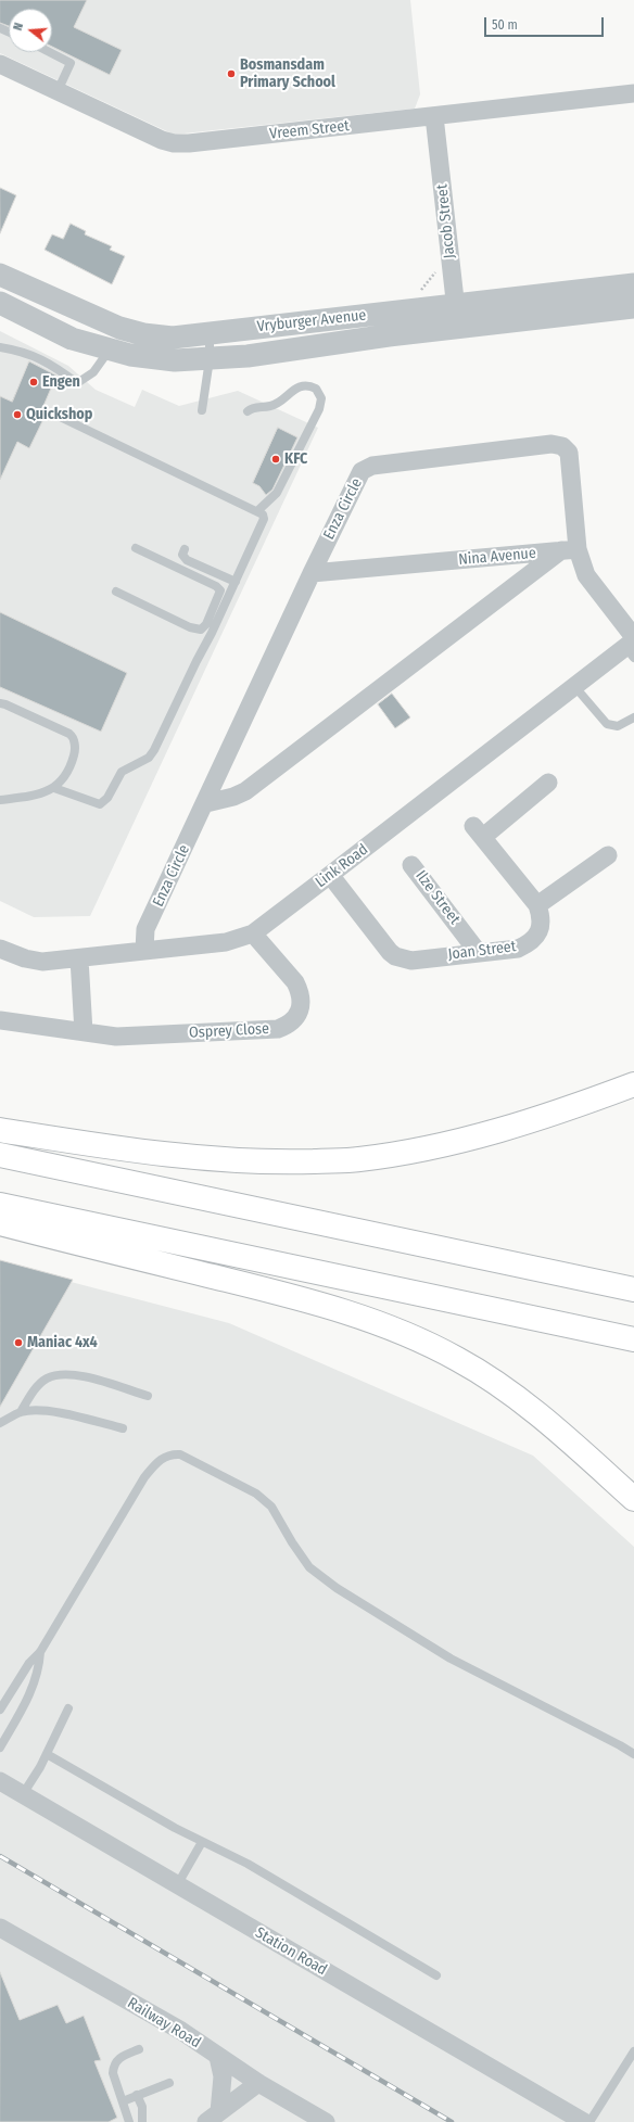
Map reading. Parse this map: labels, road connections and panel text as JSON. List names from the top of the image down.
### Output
{
  "streets": {
    "street": [
      "Vreem Street",
      "Jacob Street",
      "Vryburger Avenue",
      "Enza Circle",
      "Nina Avenue",
      "Link Road",
      "Ilze Street",
      "Joan Street",
      "Osprey Close",
      "Station Road",
      "Railway Road"
    ]
  },
  "crossings": [
    ["Vreem Street", "Jacob Street"],
    ["Jacob Street", "Vryburger Avenue"],
    ["Enza Circle", "Nina Avenue"],
    ["Enza Circle", "Link Road"],
    ["Link Road", "Joan Street"],
    ["Link Road", "Osprey Close"],
    ["Ilze Street", "Joan Street"]
  ],
  "places": [
    "Bosmansdam Primary School",
    "Engen",
    "Quickshop",
    "KFC",
    "Maniac 4x4"
  ],
  "scale_bar": "50 m",
  "north": "left"
}
